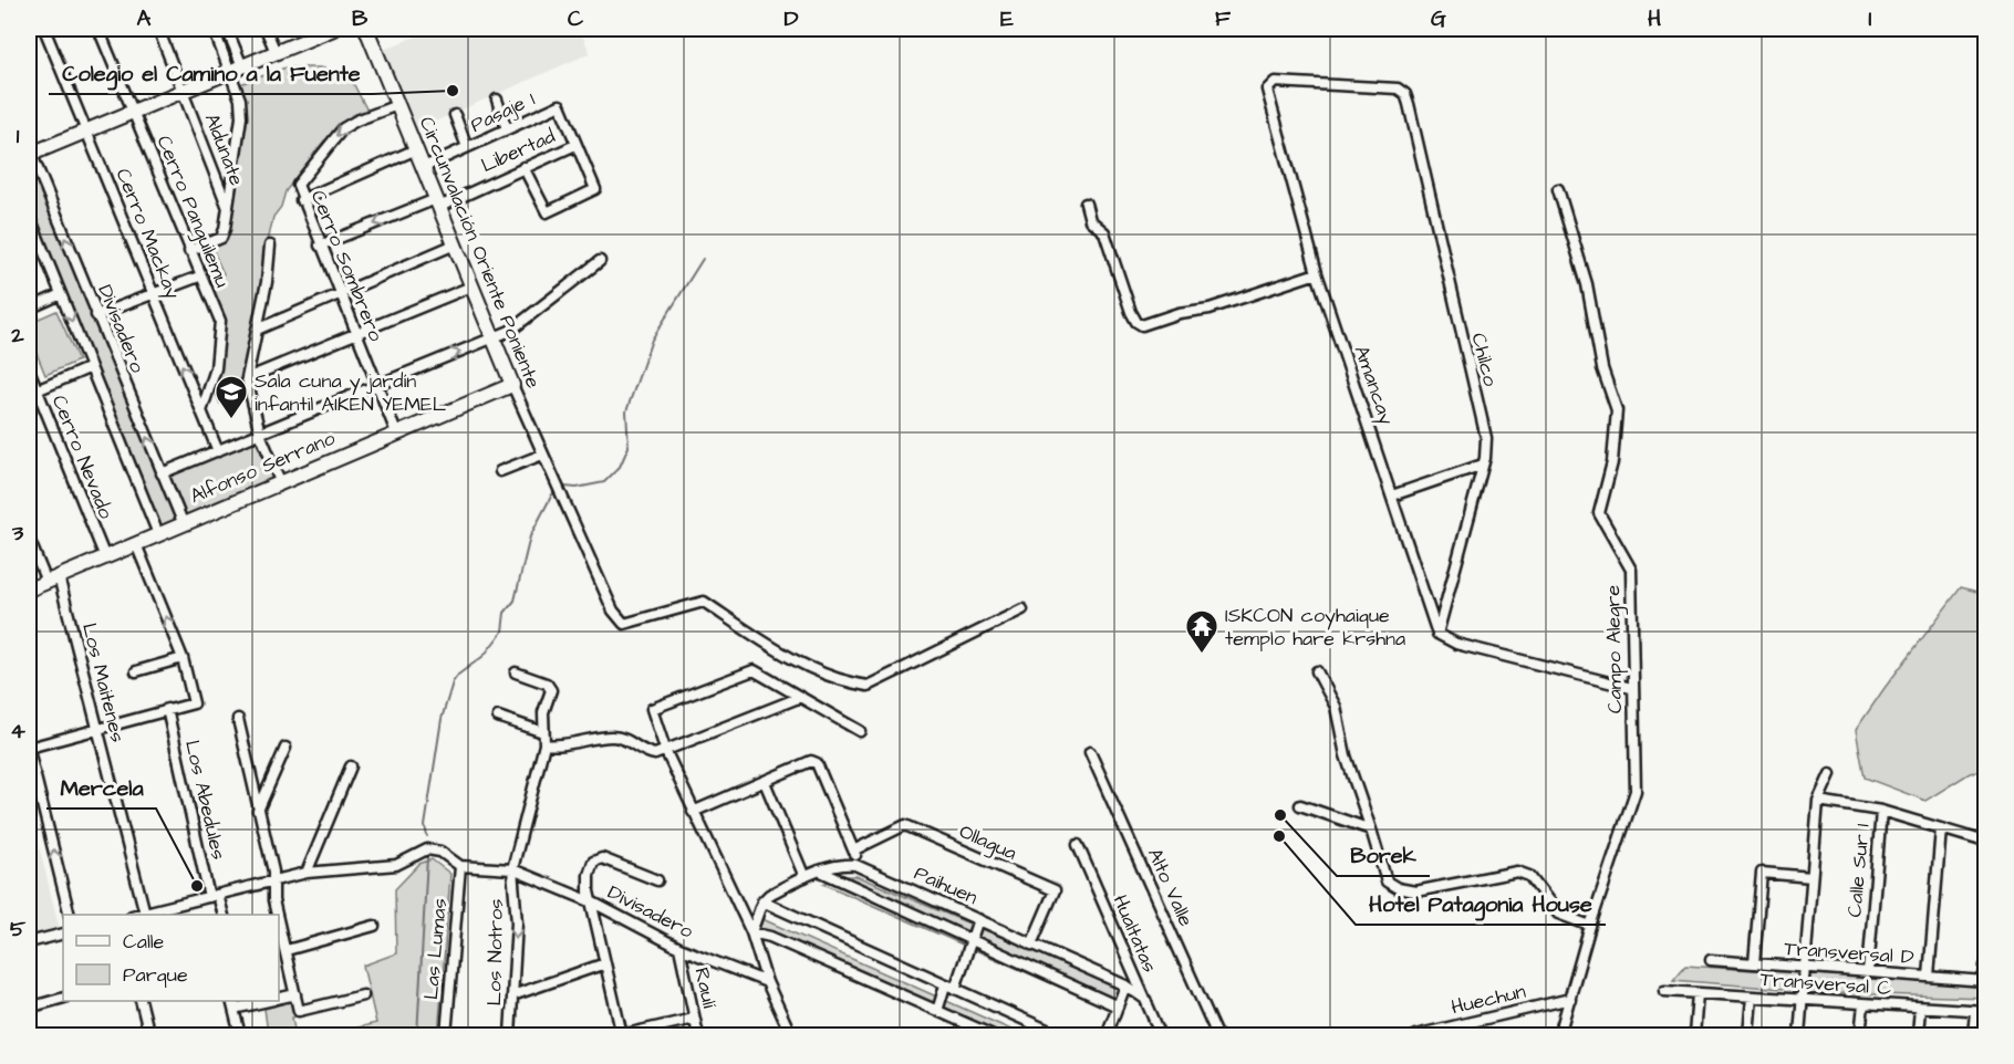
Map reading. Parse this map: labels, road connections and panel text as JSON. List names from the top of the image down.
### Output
{
  "streets": {
    "street": [
      "Pasaje 1",
      "Aldunate",
      "Libertad",
      "Cerro Panguilemu",
      "Cerro Mackay",
      "Circunvalación Oriente Poniente",
      "Cerro Sombrero",
      "Divisadero",
      "Chilco",
      "Amancay",
      "Cerro Nevado",
      "Alfonso Serrano",
      "Campo Alegre",
      "Los Maitenes",
      "Los Abedules",
      "Ollagua",
      "Calle Sur 1",
      "Paihuen",
      "Alto Valle",
      "Hualtatas",
      "Las Lumas",
      "Los Notros",
      "Transversal D",
      "Transversal C",
      "Raulí",
      "Huechun"
    ]
  },
  "crossings": [
    ["Pasaje 1", "Libertad"],
    ["Pasaje 1", "Circunvalación Oriente Poniente"],
    ["Libertad", "Circunvalación Oriente Poniente"],
    ["Libertad", "Cerro Sombrero"],
    ["Cerro Panguilemu", "Cerro Mackay"],
    ["Circunvalación Oriente Poniente", "Cerro Sombrero"],
    ["Circunvalación Oriente Poniente", "Alfonso Serrano"],
    ["Cerro Sombrero", "Alfonso Serrano"],
    ["Divisadero", "Alfonso Serrano"],
    ["Divisadero", "Las Lumas"],
    ["Divisadero", "Los Notros"],
    ["Divisadero", "Raulí"],
    ["Chilco", "Amancay"],
    ["Cerro Nevado", "Alfonso Serrano"],
    ["Alfonso Serrano", "Los Maitenes"],
    ["Campo Alegre", "Huechun"],
    ["Ollagua", "Paihuen"],
    ["Calle Sur 1", "Transversal D"],
    ["Paihuen", "Hualtatas"]
  ],
  "places": {
    "other": [
      "Colegio el Camino a la Fuente",
      "Borek",
      "Hotel Patagonia House",
      "Mercela"
    ],
    "school or university": ["Sala cuna y jardín infantil AIKEN YEMEL"],
    "temple": ["ISKCON coyhaique templo hare krshna"]
  },
  "legend": ["Calle", "Parque"],
  "grid": {
    "columns": [
      "A",
      "B",
      "C",
      "D",
      "E",
      "F",
      "G",
      "H",
      "I"
    ],
    "rows": [
      "1",
      "2",
      "3",
      "4",
      "5"
    ]
  }
}
